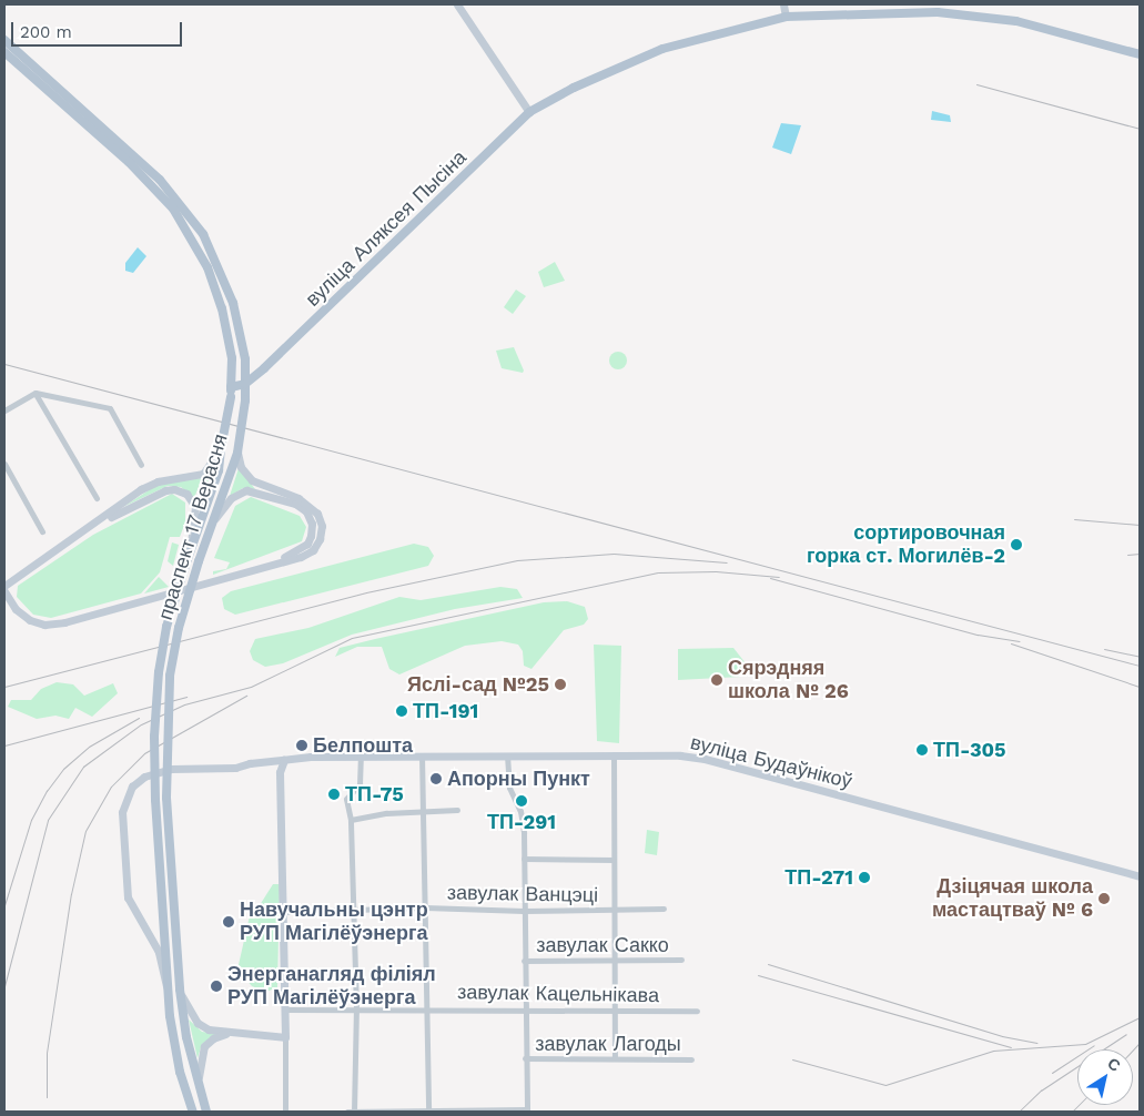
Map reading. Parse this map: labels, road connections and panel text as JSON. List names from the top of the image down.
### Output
{
  "streets": {
    "main road": ["вуліца Аляксея Пысіна", "праспект 17 Верасня", "вуліца Будаўнікоў"],
    "street": [
      "завулак Ванцэці",
      "завулак Сакко",
      "завулак Кацельнікава",
      "завулак Лагоды"
    ]
  },
  "crossings": [
    ["вуліца Аляксея Пысіна", "праспект 17 Верасня"],
    ["праспект 17 Верасня", "вуліца Будаўнікоў"]
  ],
  "places": [
    "сортировочная горка ст. Могилёв-2",
    "Сярэдняя школа № 26",
    "Яслі-сад №25",
    "ТП-191",
    "Белпошта",
    "ТП-305",
    "Апорны Пункт",
    "ТП-75",
    "ТП-291",
    "ТП-271",
    "Дзіцячая школа мастацтваў № 6",
    "Навучальны цэнтр РУП Магілёўэнерга",
    "Энерганагляд філіял РУП Магілёўэнерга"
  ],
  "scale_bar": "200 m",
  "north": "top right"
}
